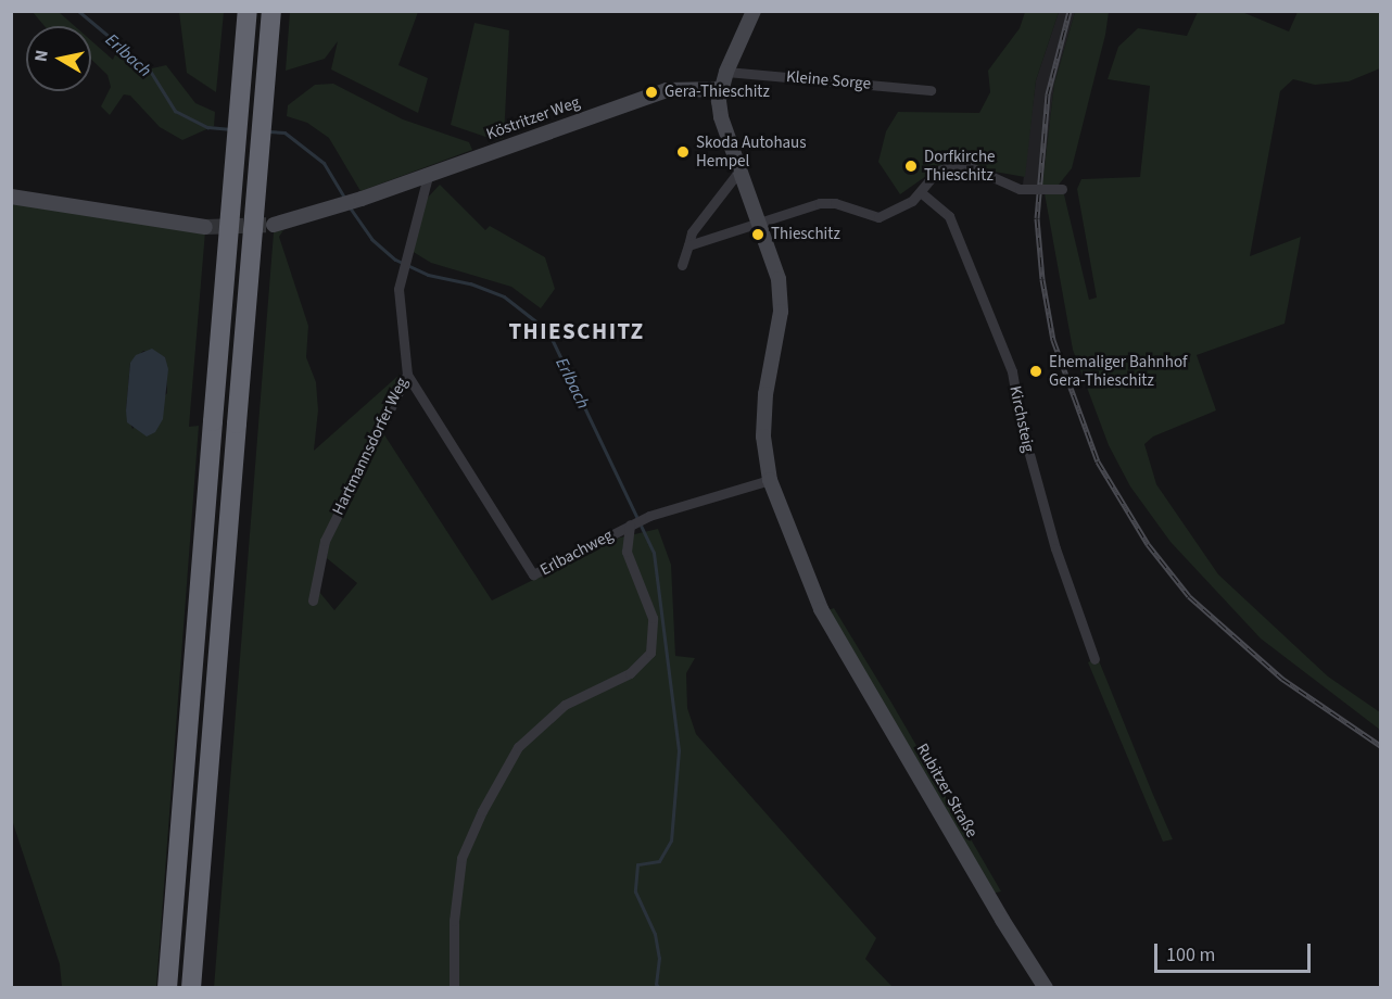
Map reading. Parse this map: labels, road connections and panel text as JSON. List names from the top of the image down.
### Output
{
  "streets": {
    "main road": ["Köstritzer Weg", "Rubitzer Straße"],
    "street": [
      "Kleine Sorge",
      "Kirchsteig",
      "Hartmannsdorfer Weg",
      "Erlbachweg"
    ]
  },
  "crossings": [
    ["Köstritzer Weg", "Hartmannsdorfer Weg"],
    ["Köstritzer Weg", "Rubitzer Straße"],
    ["Hartmannsdorfer Weg", "Erlbachweg"],
    ["Erlbachweg", "Rubitzer Straße"]
  ],
  "districts": ["THIESCHITZ"],
  "water": ["Erlbach"],
  "places": [
    "Gera-Thieschitz",
    "Skoda Autohaus Hempel",
    "Dorfkirche Thieschitz",
    "Thieschitz",
    "Ehemaliger Bahnhof Gera-Thieschitz"
  ],
  "scale_bar": "100 m",
  "north": "left"
}
